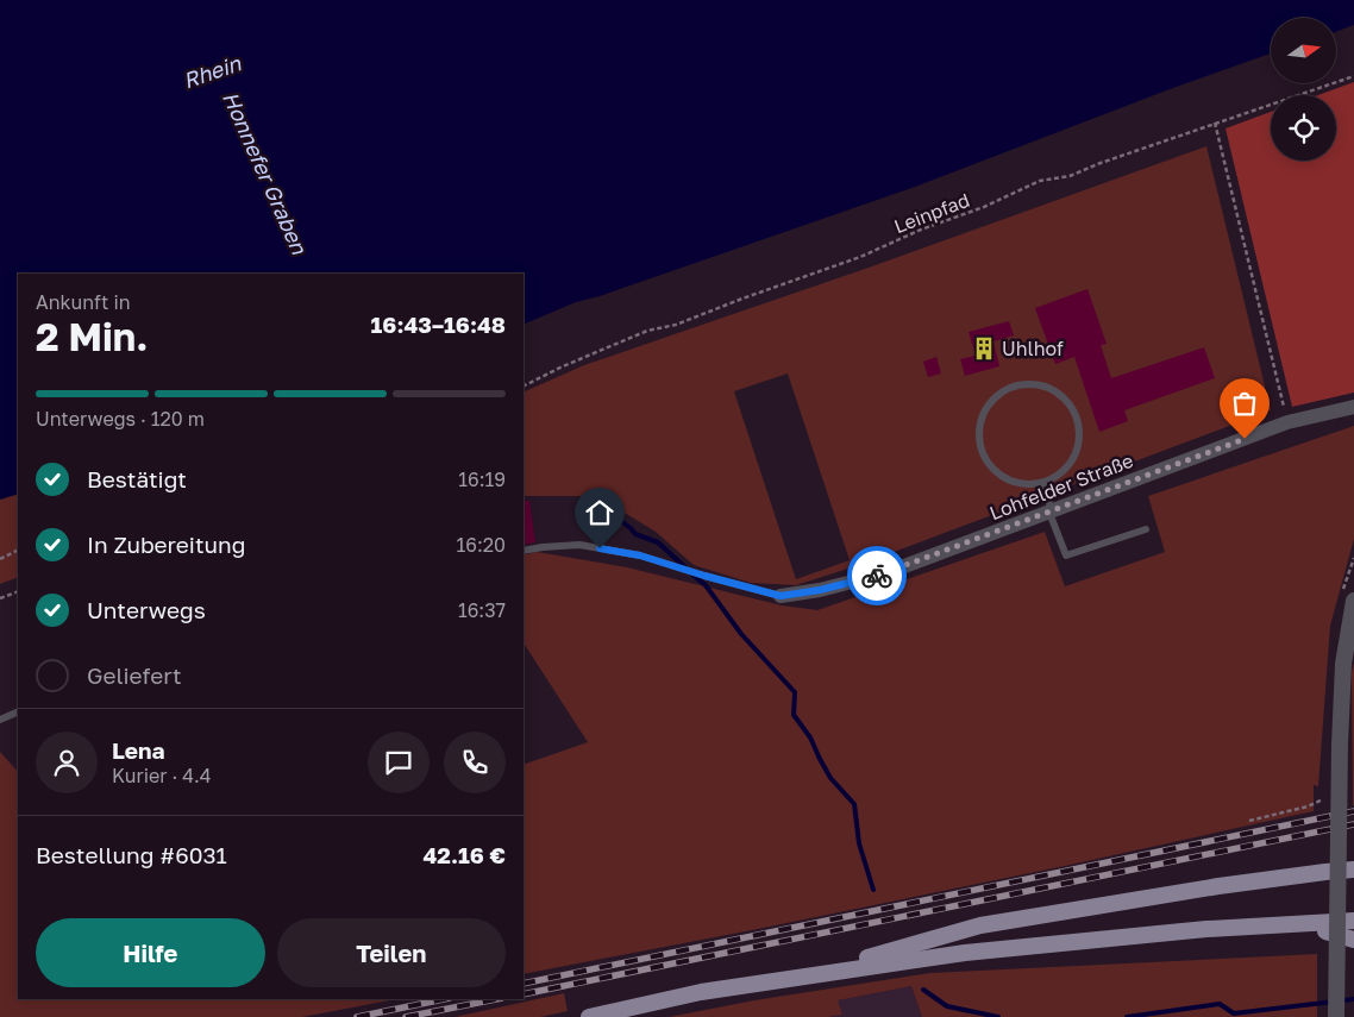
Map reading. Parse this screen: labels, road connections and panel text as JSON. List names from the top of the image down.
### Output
{
  "streets": {
    "street": ["Lohfelder Straße"],
    "path": ["Leinpfad"]
  },
  "water": ["Rhein", "Honnefer Graben"],
  "places": {
    "building": ["Uhlhof"]
  },
  "north": "right",
  "page": {
    "heading": ["2 Min.", "Ankunft in", "16:43–16:48"],
    "panel": [
      "Lena",
      "Kurier · 4.4",
      "Bestellung #6031",
      "42.16 €"
    ],
    "bar": "Unterwegs · 120 m",
    "list": [
      ["Bestätigt", "16:19"],
      ["In Zubereitung", "16:20"],
      ["Unterwegs", "16:37"],
      "Geliefert"
    ],
    "buttons": ["Hilfe", "Teilen"]
  }
}
